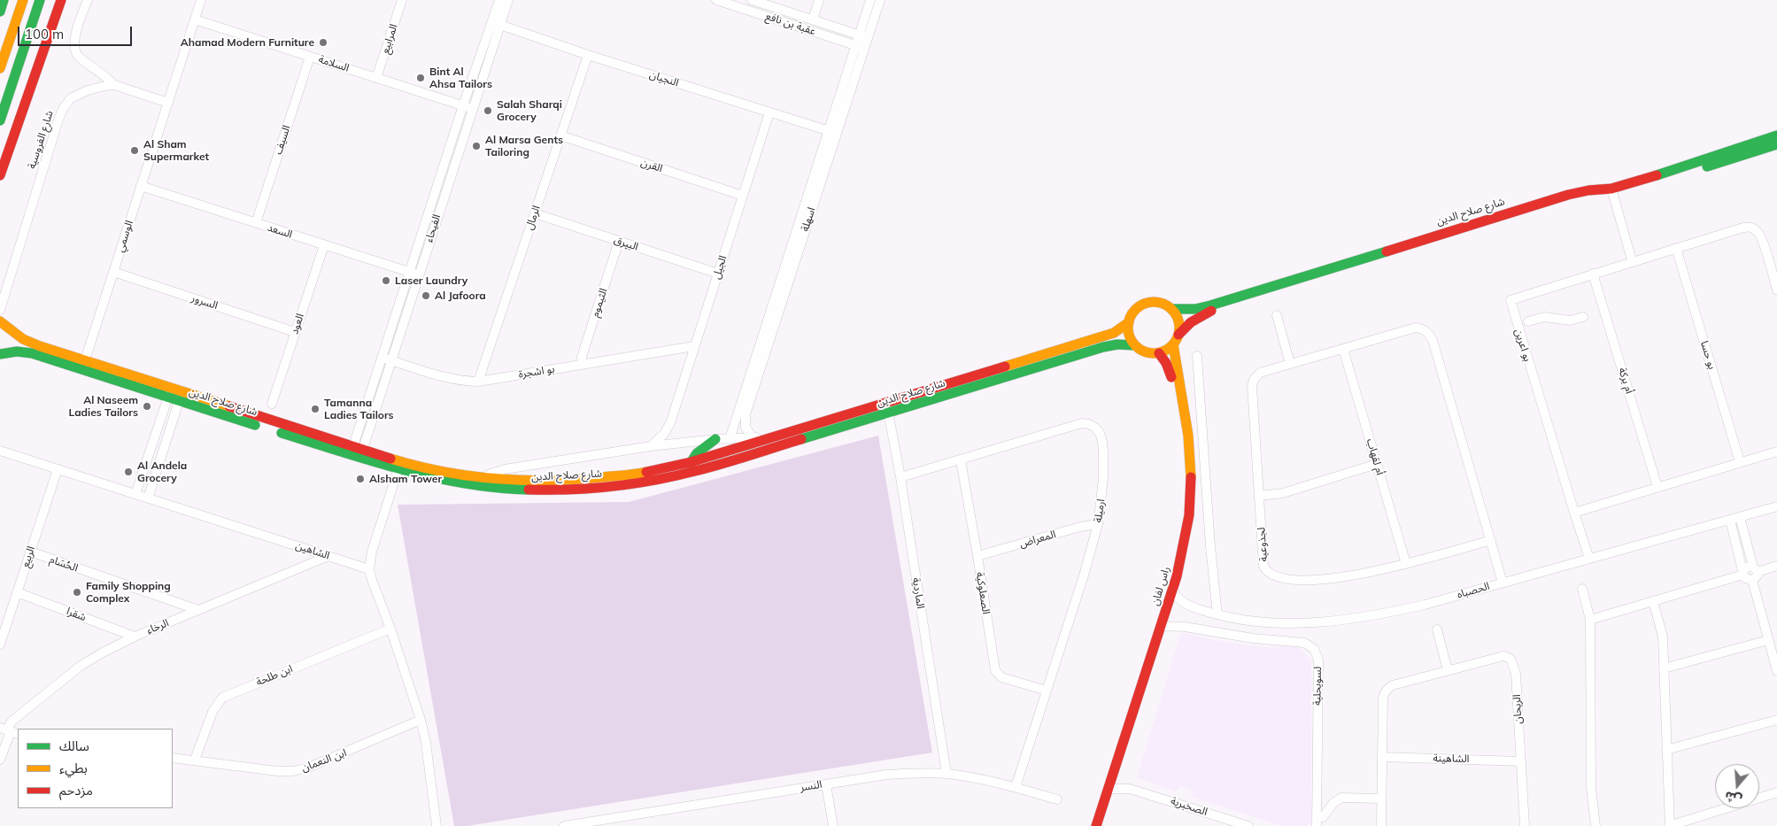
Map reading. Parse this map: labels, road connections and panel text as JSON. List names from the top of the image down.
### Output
{
  "streets": {
    "main road": ["شارع صلاح الدين", "راس لفان"],
    "street": [
      "عقبة بن نافع",
      "المرابيع",
      "السلامة",
      "النجيان",
      "شارع الفروسية",
      "السيف",
      "القرن",
      "الرمال",
      "اسهلة",
      "الفيحاء",
      "السعد",
      "الوسمي",
      "البيرق",
      "الجيل",
      "السرور",
      "الثيموم",
      "العود",
      "بو اعرين",
      "بو حسا",
      "بو اشجرة",
      "أم بركة",
      "أم لقهاب",
      "ارميلة",
      "المعراض",
      "لجذوعية",
      "الشاهين",
      "الربيع",
      "الحُسَام",
      "الحصباه",
      "الماردية",
      "الصعلوكية",
      "شقرا",
      "الرخاء",
      "ابن طلحة",
      "لسويحلية",
      "الريحان",
      "الشاهينة",
      "ابن النعمان",
      "النسر",
      "الصخبرية"
    ]
  },
  "crossings": [
    ["عقبة بن نافع", "اسهلة"],
    ["المرابيع", "السلامة"],
    ["السلامة", "السيف"],
    ["السلامة", "الفيحاء"],
    ["السلامة", "الوسمي"],
    ["النجيان", "الرمال"],
    ["النجيان", "اسهلة"],
    ["النجيان", "الفيحاء"],
    ["النجيان", "الجيل"],
    ["السيف", "السعد"],
    ["القرن", "الرمال"],
    ["القرن", "الجيل"],
    ["شارع صلاح الدين", "اسهلة"],
    ["شارع صلاح الدين", "الفيحاء"],
    ["شارع صلاح الدين", "الوسمي"],
    ["شارع صلاح الدين", "الجيل"],
    ["شارع صلاح الدين", "راس لفان"],
    ["شارع صلاح الدين", "الماردية"],
    ["الرمال", "البيرق"],
    ["الرمال", "بو اشجرة"],
    ["الفيحاء", "السعد"],
    ["الفيحاء", "بو اشجرة"],
    ["السعد", "الوسمي"],
    ["السعد", "العود"],
    ["الوسمي", "السرور"],
    ["البيرق", "الجيل"],
    ["البيرق", "الثيموم"],
    ["الجيل", "بو اشجرة"],
    ["السرور", "العود"],
    ["الثيموم", "بو اشجرة"],
    ["بو اعرين", "بو حسا"],
    ["بو اعرين", "أم بركة"],
    ["بو اعرين", "الحصباه"],
    ["أم لقهاب", "لجذوعية"],
    ["ارميلة", "المعراض"],
    ["ارميلة", "الماردية"],
    ["ارميلة", "الصعلوكية"],
    ["ارميلة", "النسر"],
    ["المعراض", "الصعلوكية"],
    ["لجذوعية", "الحصباه"],
    ["الشاهين", "الربيع"],
    ["الشاهين", "الرخاء"],
    ["الربيع", "الحُسَام"],
    ["الربيع", "شقرا"],
    ["الحُسَام", "الرخاء"],
    ["راس لفان", "الحصباه"],
    ["راس لفان", "لسويحلية"],
    ["راس لفان", "الصخبرية"],
    ["الماردية", "النسر"],
    ["شقرا", "الرخاء"],
    ["ابن طلحة", "ابن النعمان"],
    ["الريحان", "الشاهينة"]
  ],
  "places": [
    "Ahamad Modern Furniture",
    "Bint Al Ahsa Tailors",
    "Salah Sharqi Grocery",
    "Al Marsa Gents Tailoring",
    "Al Sham Supermarket",
    "Laser Laundry",
    "Al Jafoora",
    "Al Naseem Ladies Tailors",
    "Tamanna Ladies Tailors",
    "Al Andela Grocery",
    "Alsham Tower",
    "Family Shopping Complex"
  ],
  "legend": ["سالك", "بطيء", "مزدحم"],
  "scale_bar": "100 m",
  "north": "bottom"
}
